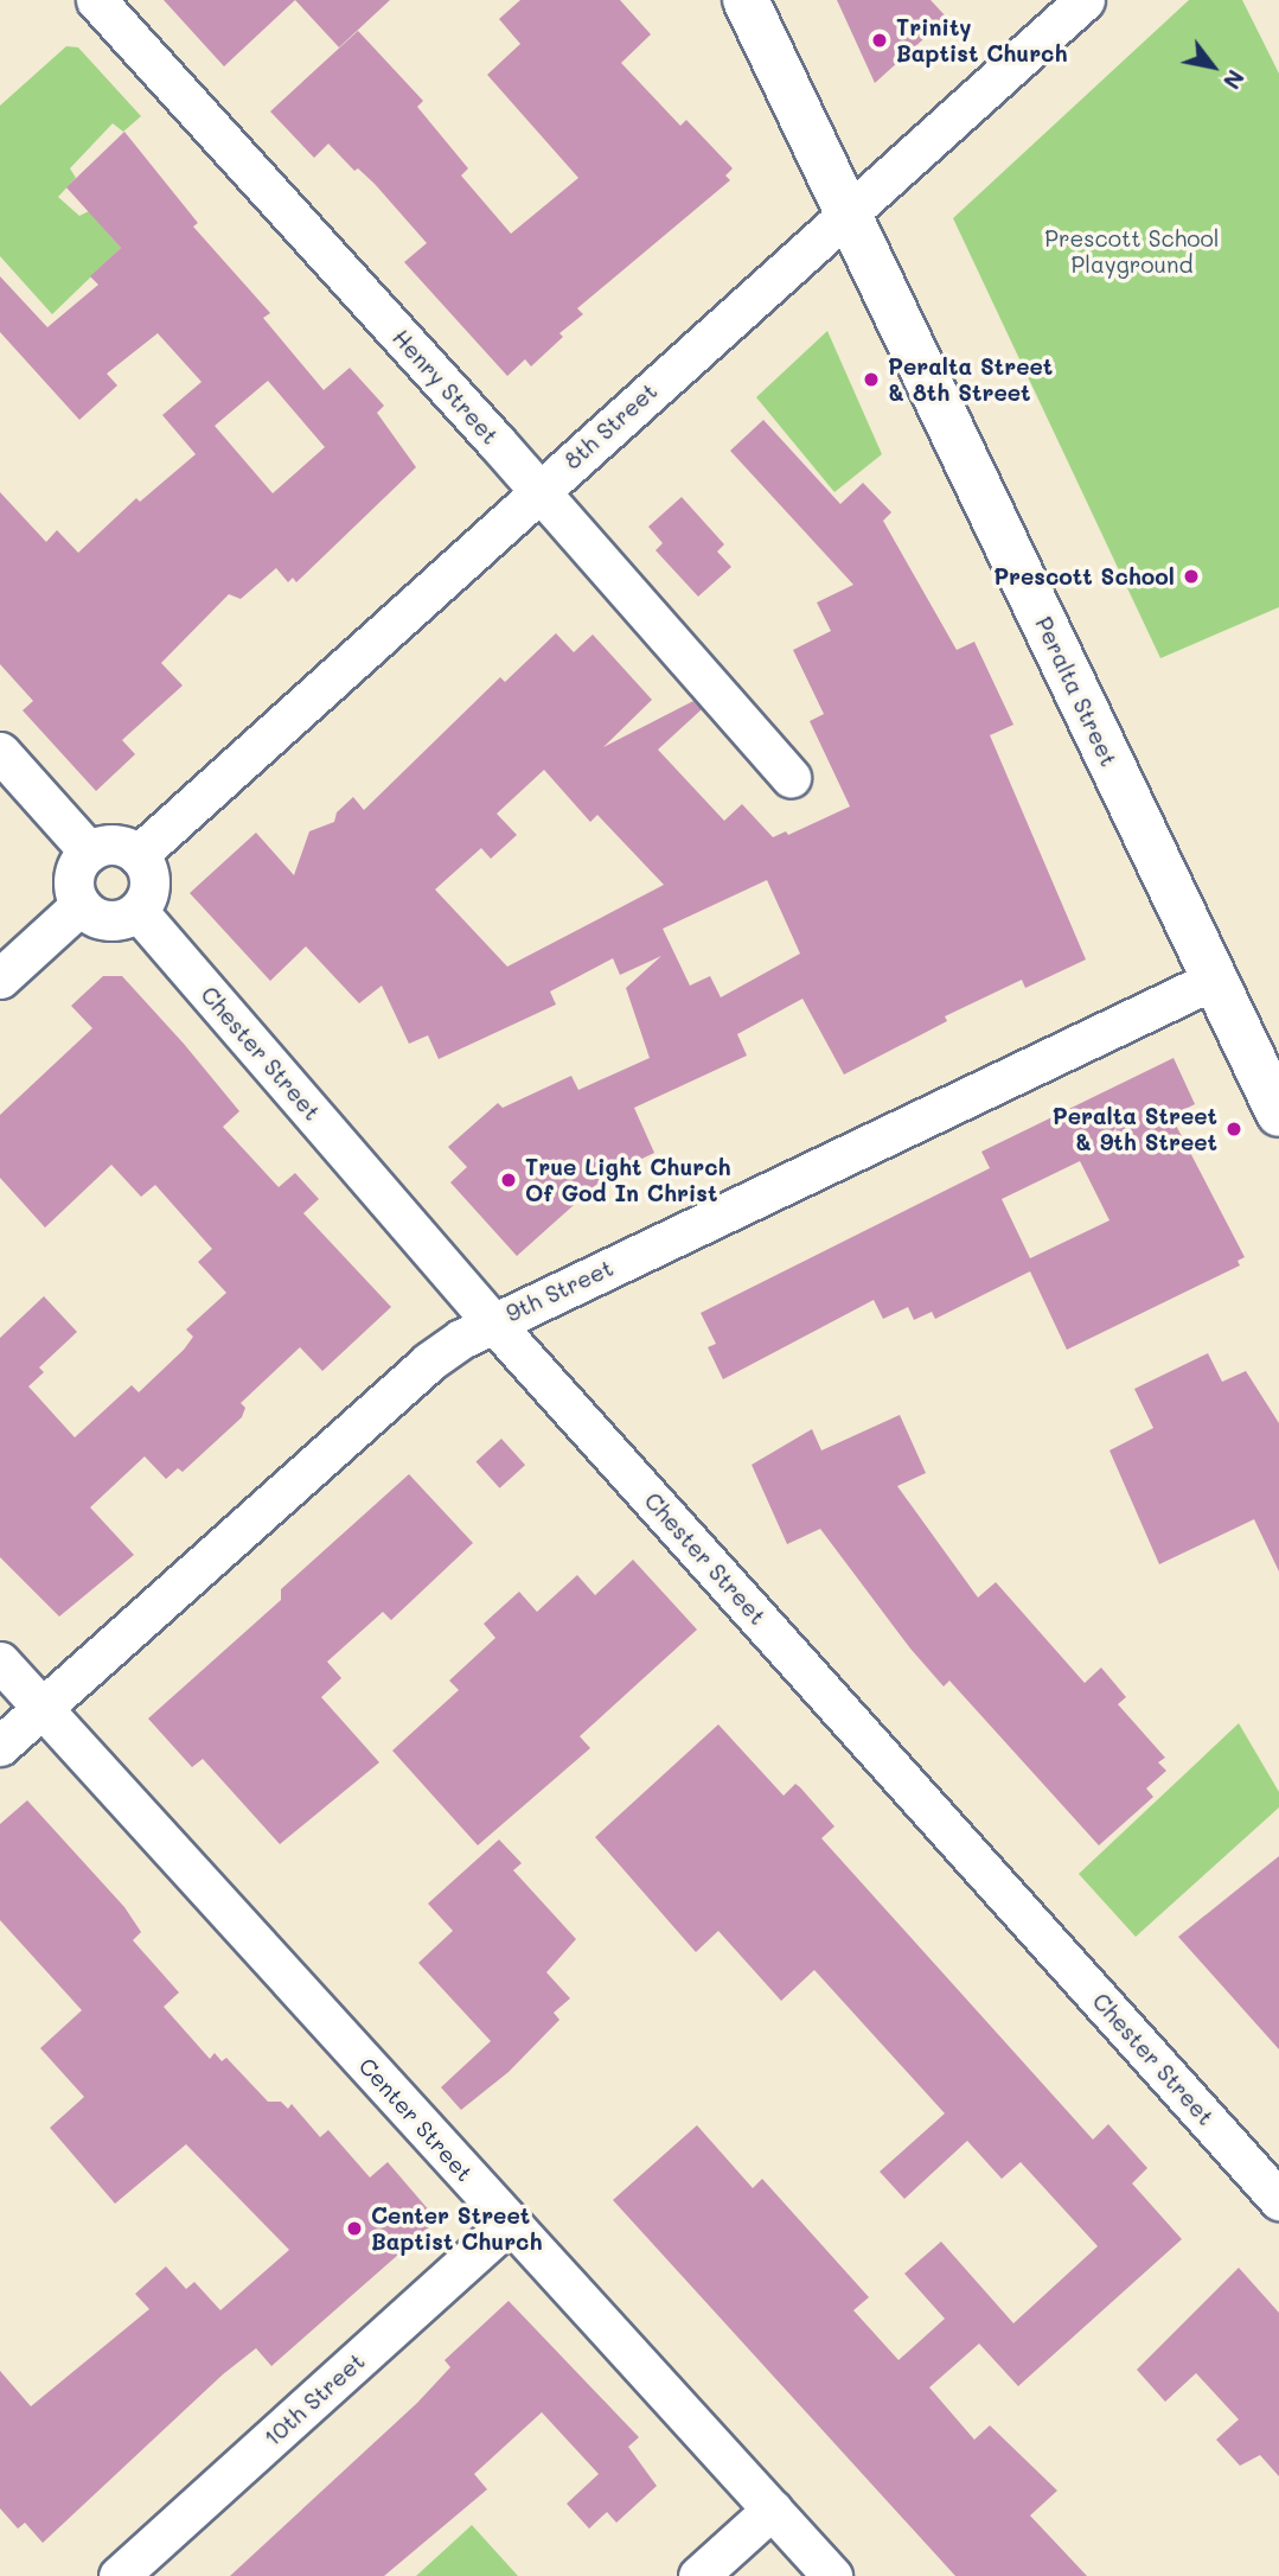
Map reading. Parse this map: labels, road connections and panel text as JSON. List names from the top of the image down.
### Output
{
  "streets": {
    "street": [
      "Henry Street",
      "8th Street",
      "Peralta Street",
      "Chester Street",
      "9th Street",
      "Center Street",
      "10th Street"
    ]
  },
  "crossings": [
    ["Henry Street", "8th Street"],
    ["8th Street", "Peralta Street"],
    ["8th Street", "Chester Street"],
    ["Peralta Street", "9th Street"],
    ["Chester Street", "9th Street"],
    ["9th Street", "Center Street"],
    ["Center Street", "10th Street"]
  ],
  "parks": ["Prescott School Playground"],
  "places": [
    "Trinity Baptist Church",
    "Peralta Street & 8th Street",
    "Prescott School",
    "Peralta Street & 9th Street",
    "True Light Church Of God In Christ",
    "Center Street Baptist Church"
  ],
  "north": "bottom right"
}
